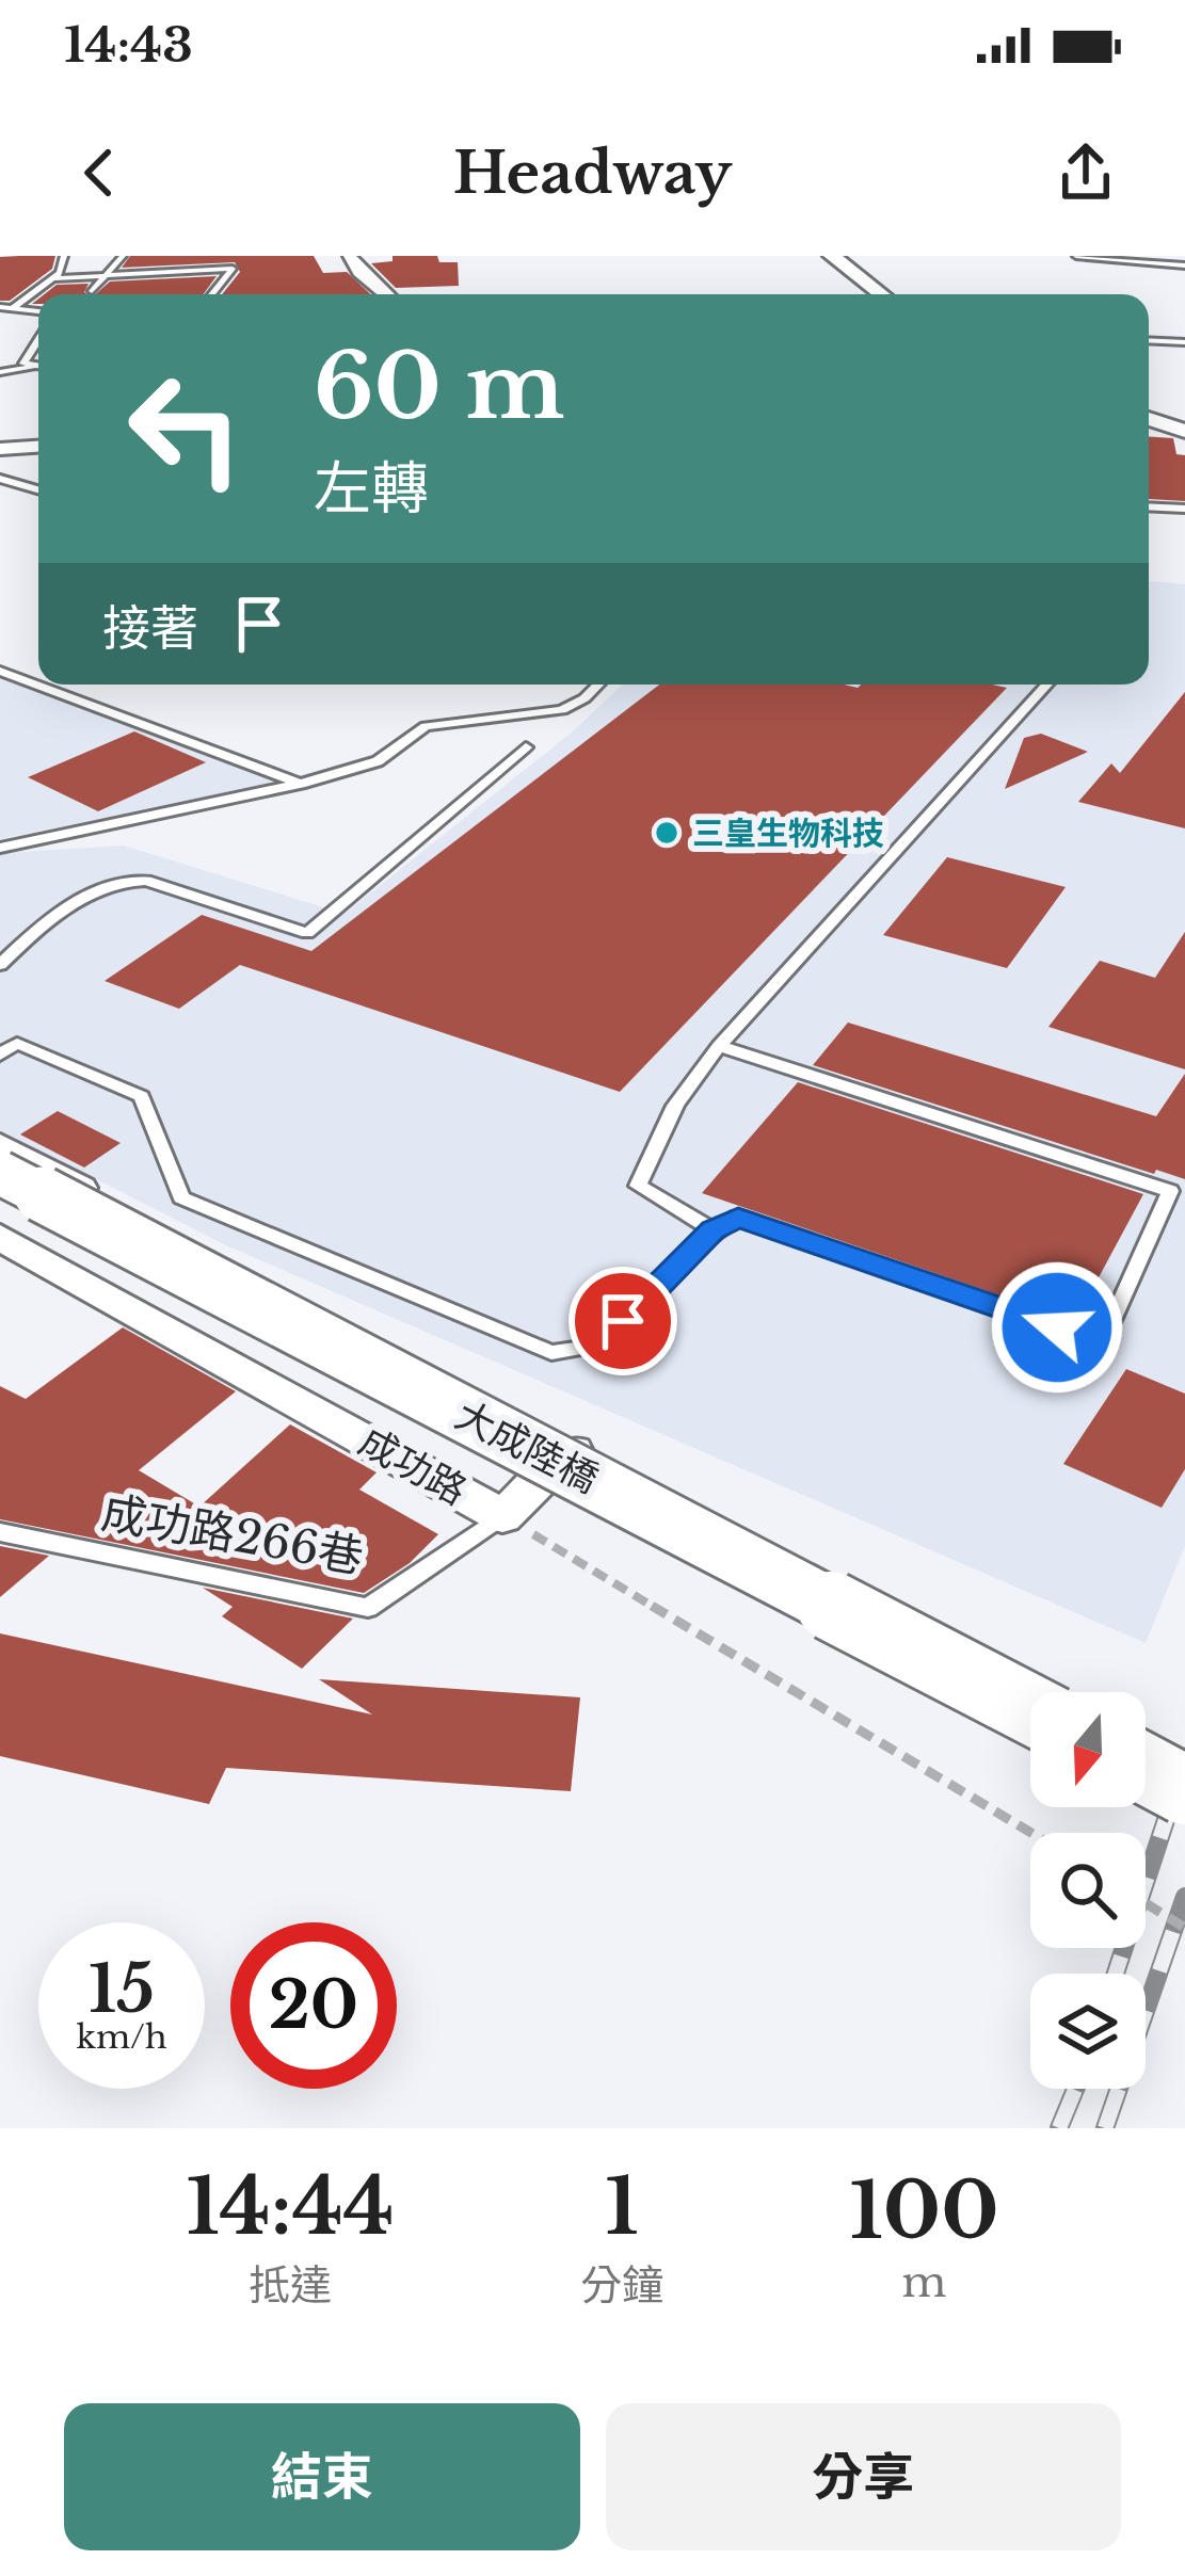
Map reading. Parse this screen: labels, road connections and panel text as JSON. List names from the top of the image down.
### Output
{
  "streets": {
    "main road": ["大成陸橋"],
    "street": ["成功路"],
    "lane": ["成功路266巷"]
  },
  "crossings": [
    ["成功路", "成功路266巷"]
  ],
  "places": ["三皇生物科技"],
  "north": "bottom",
  "page": {
    "status": "14:43",
    "header": "Headway",
    "turn": ["60 m", "左轉"],
    "then": "接著",
    "speed": "15 km/h",
    "limit": "20",
    "eta": [
      "14:44",
      "抵達",
      "1",
      "分鐘",
      "100",
      "m"
    ],
    "buttons": ["結束", "分享"]
  }
}
